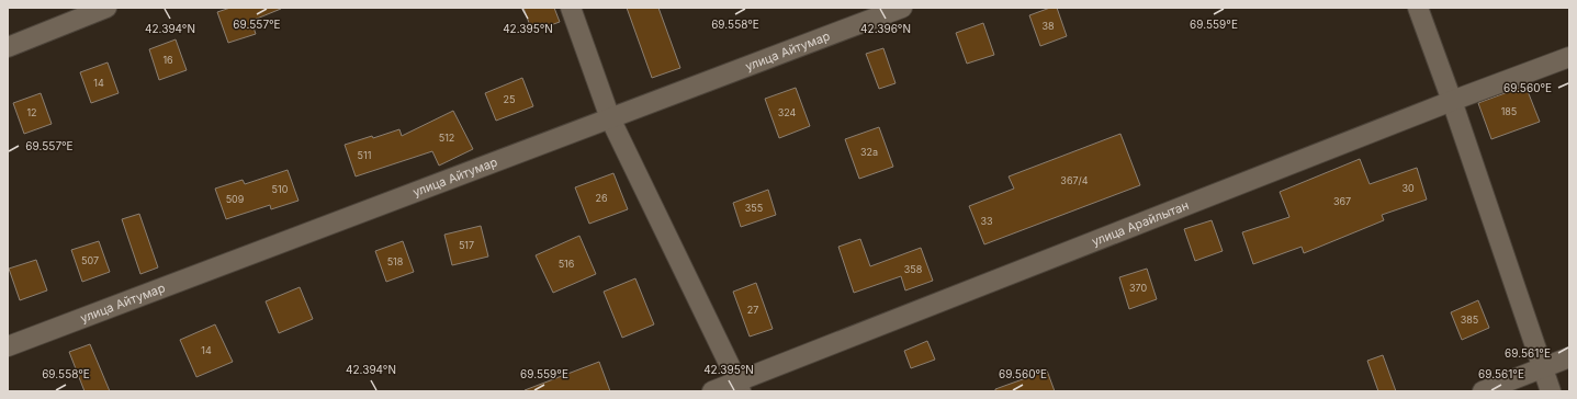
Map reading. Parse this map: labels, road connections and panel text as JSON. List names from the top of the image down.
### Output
{
  "streets": {
    "street": ["улица Айтумар", "улица Арайлытан"]
  },
  "house_numbers": [
    "38",
    "16",
    "14",
    "25",
    "185",
    "12",
    "324",
    "512",
    "32а",
    "511",
    "367/4",
    "30",
    "510",
    "26",
    "509",
    "367",
    "355",
    "33",
    "517",
    "507",
    "518",
    "516",
    "358",
    "370",
    "27",
    "385",
    "14"
  ],
  "coordinates": [
    "69.557°E",
    "69.559°E",
    "69.558°E",
    "42.394°N",
    "42.395°N",
    "42.396°N",
    "69.560°E",
    "69.561°E"
  ]
}
